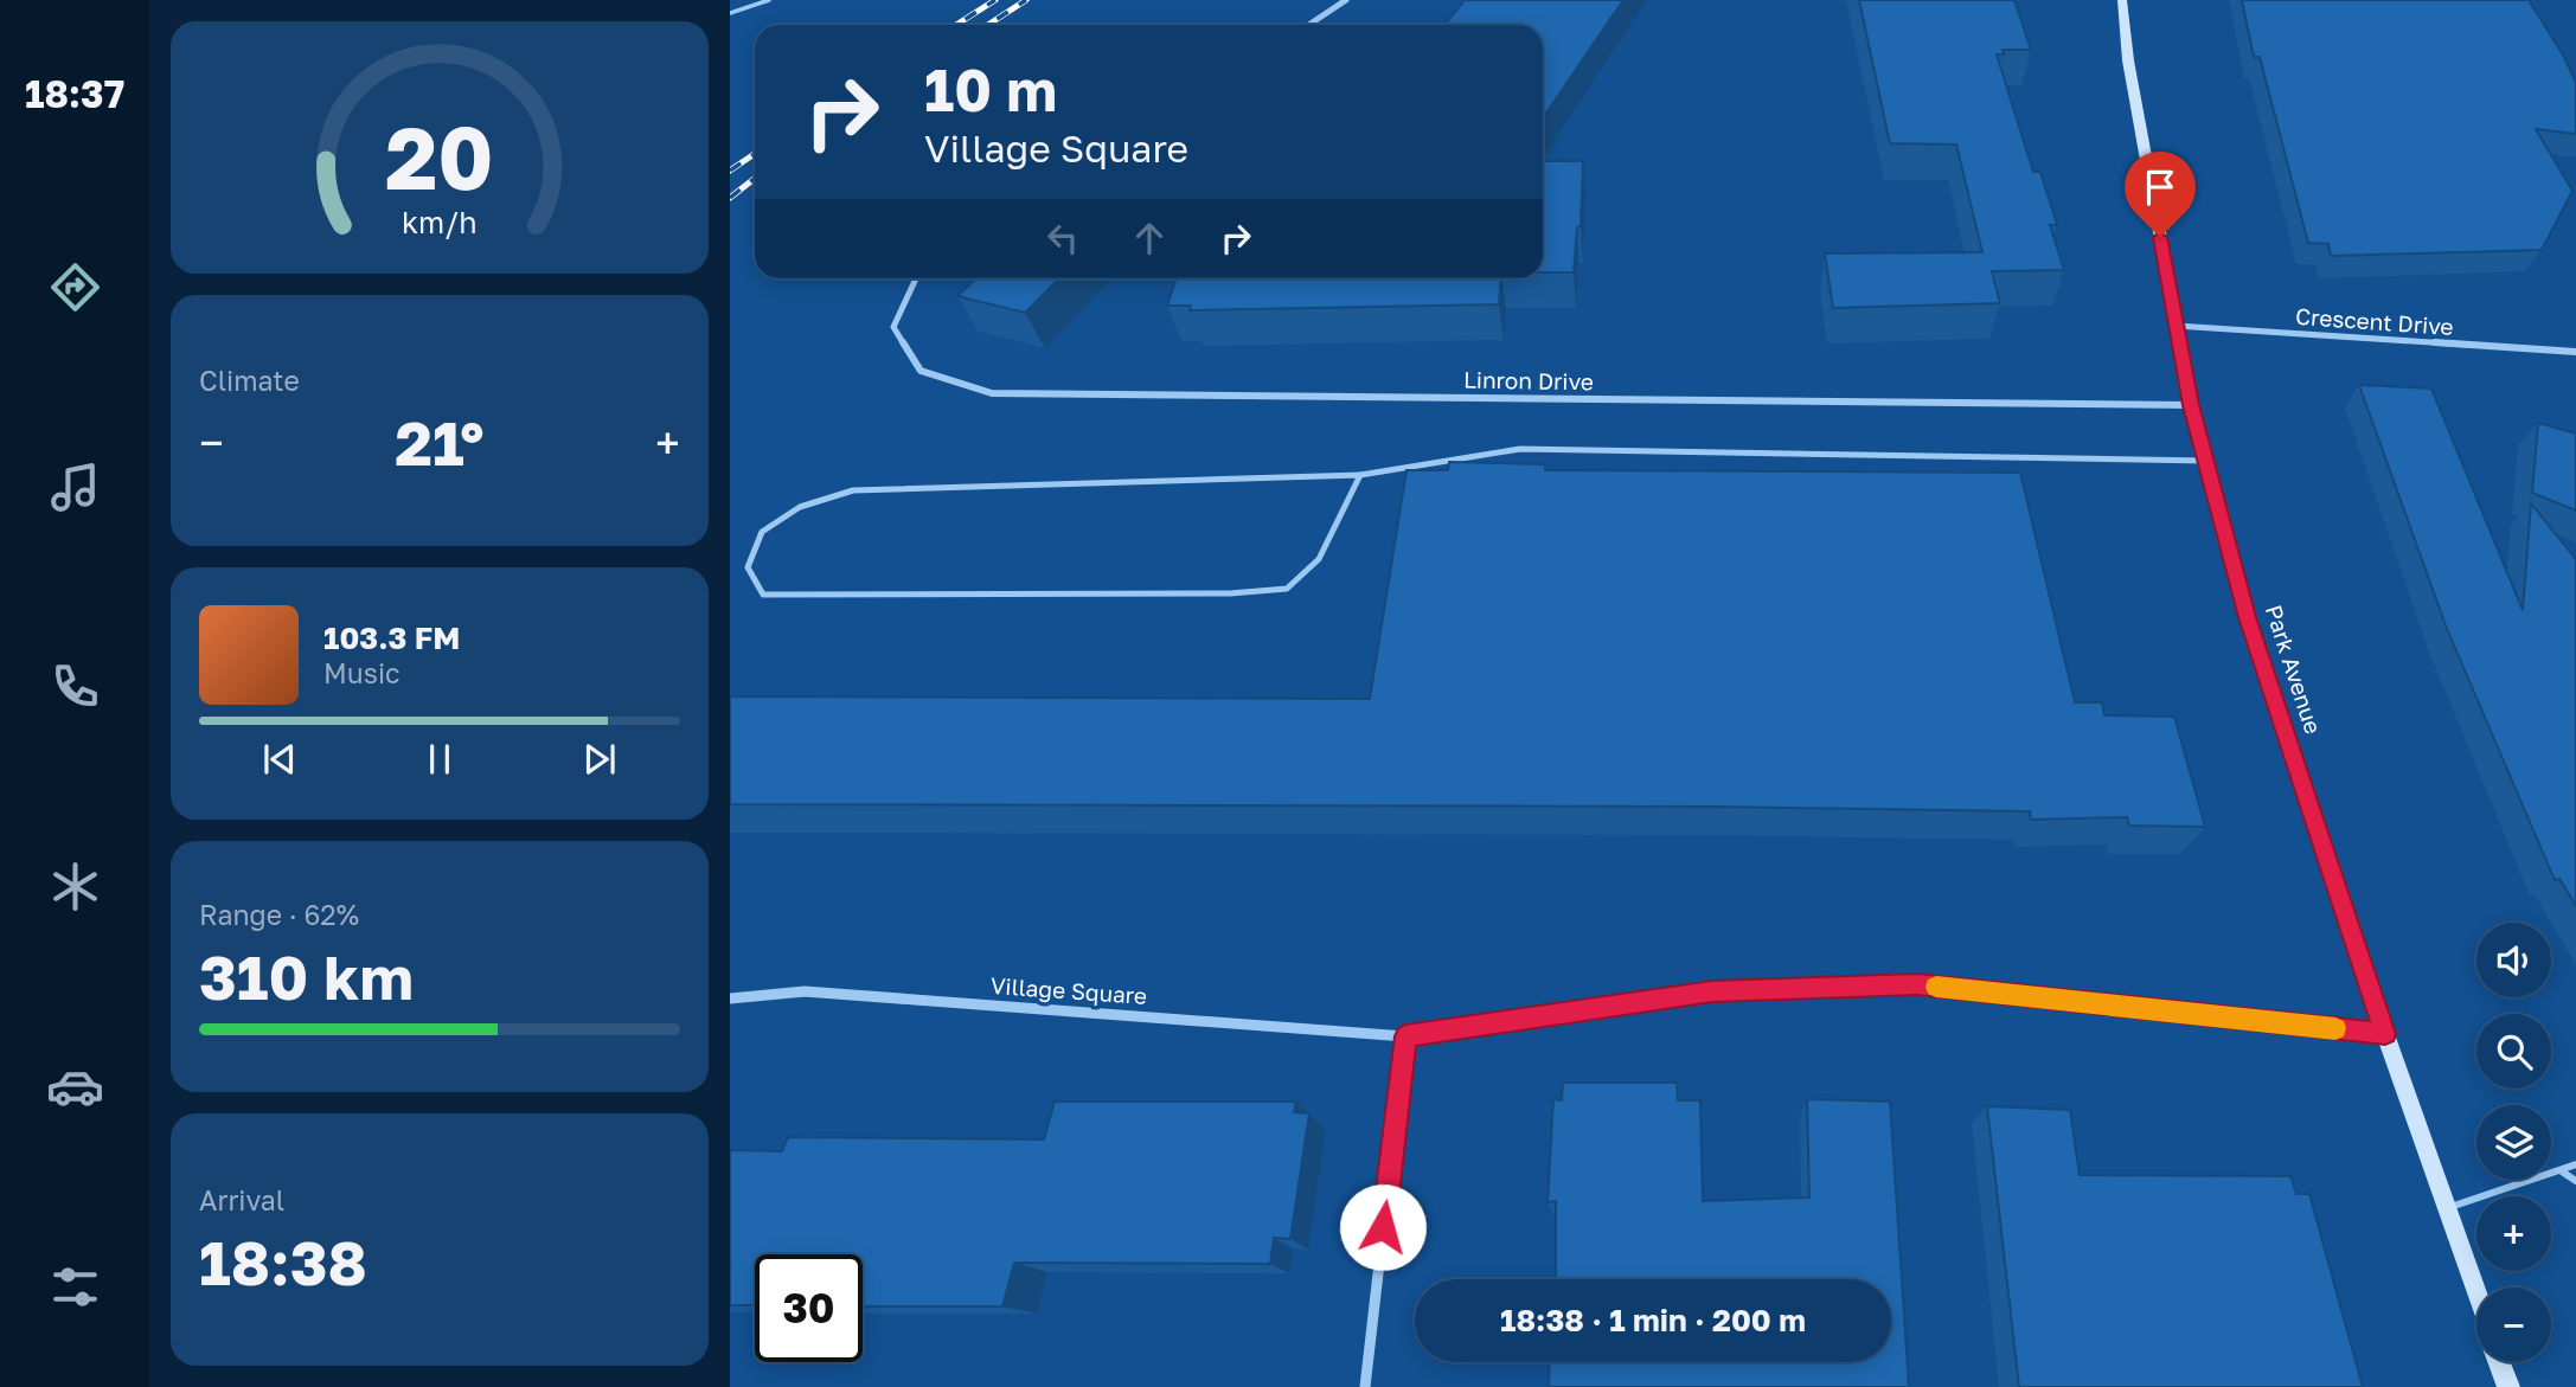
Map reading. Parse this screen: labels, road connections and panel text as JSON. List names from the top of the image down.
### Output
{
  "streets": {
    "main road": ["Park Avenue"],
    "street": ["Crescent Drive", "Linron Drive", "Village Square"]
  },
  "crossings": [
    ["Crescent Drive", "Park Avenue"],
    ["Linron Drive", "Park Avenue"],
    ["Park Avenue", "Village Square"]
  ],
  "page": {
    "tabs": "18:37",
    "turn": ["10 m", "Village Square"],
    "tile": [
      "Climate",
      ["Range · 62%", "310 km"],
      ["Arrival", "18:38"]
    ],
    "heat": ["−", "21°", "+"],
    "song": ["103.3 FM", "Music"],
    "map_buttons": ["+", "−"],
    "limit": "30",
    "trip": "18:38 · 1 min · 200 m",
    "gauge": ["20", "km/h"]
  }
}
